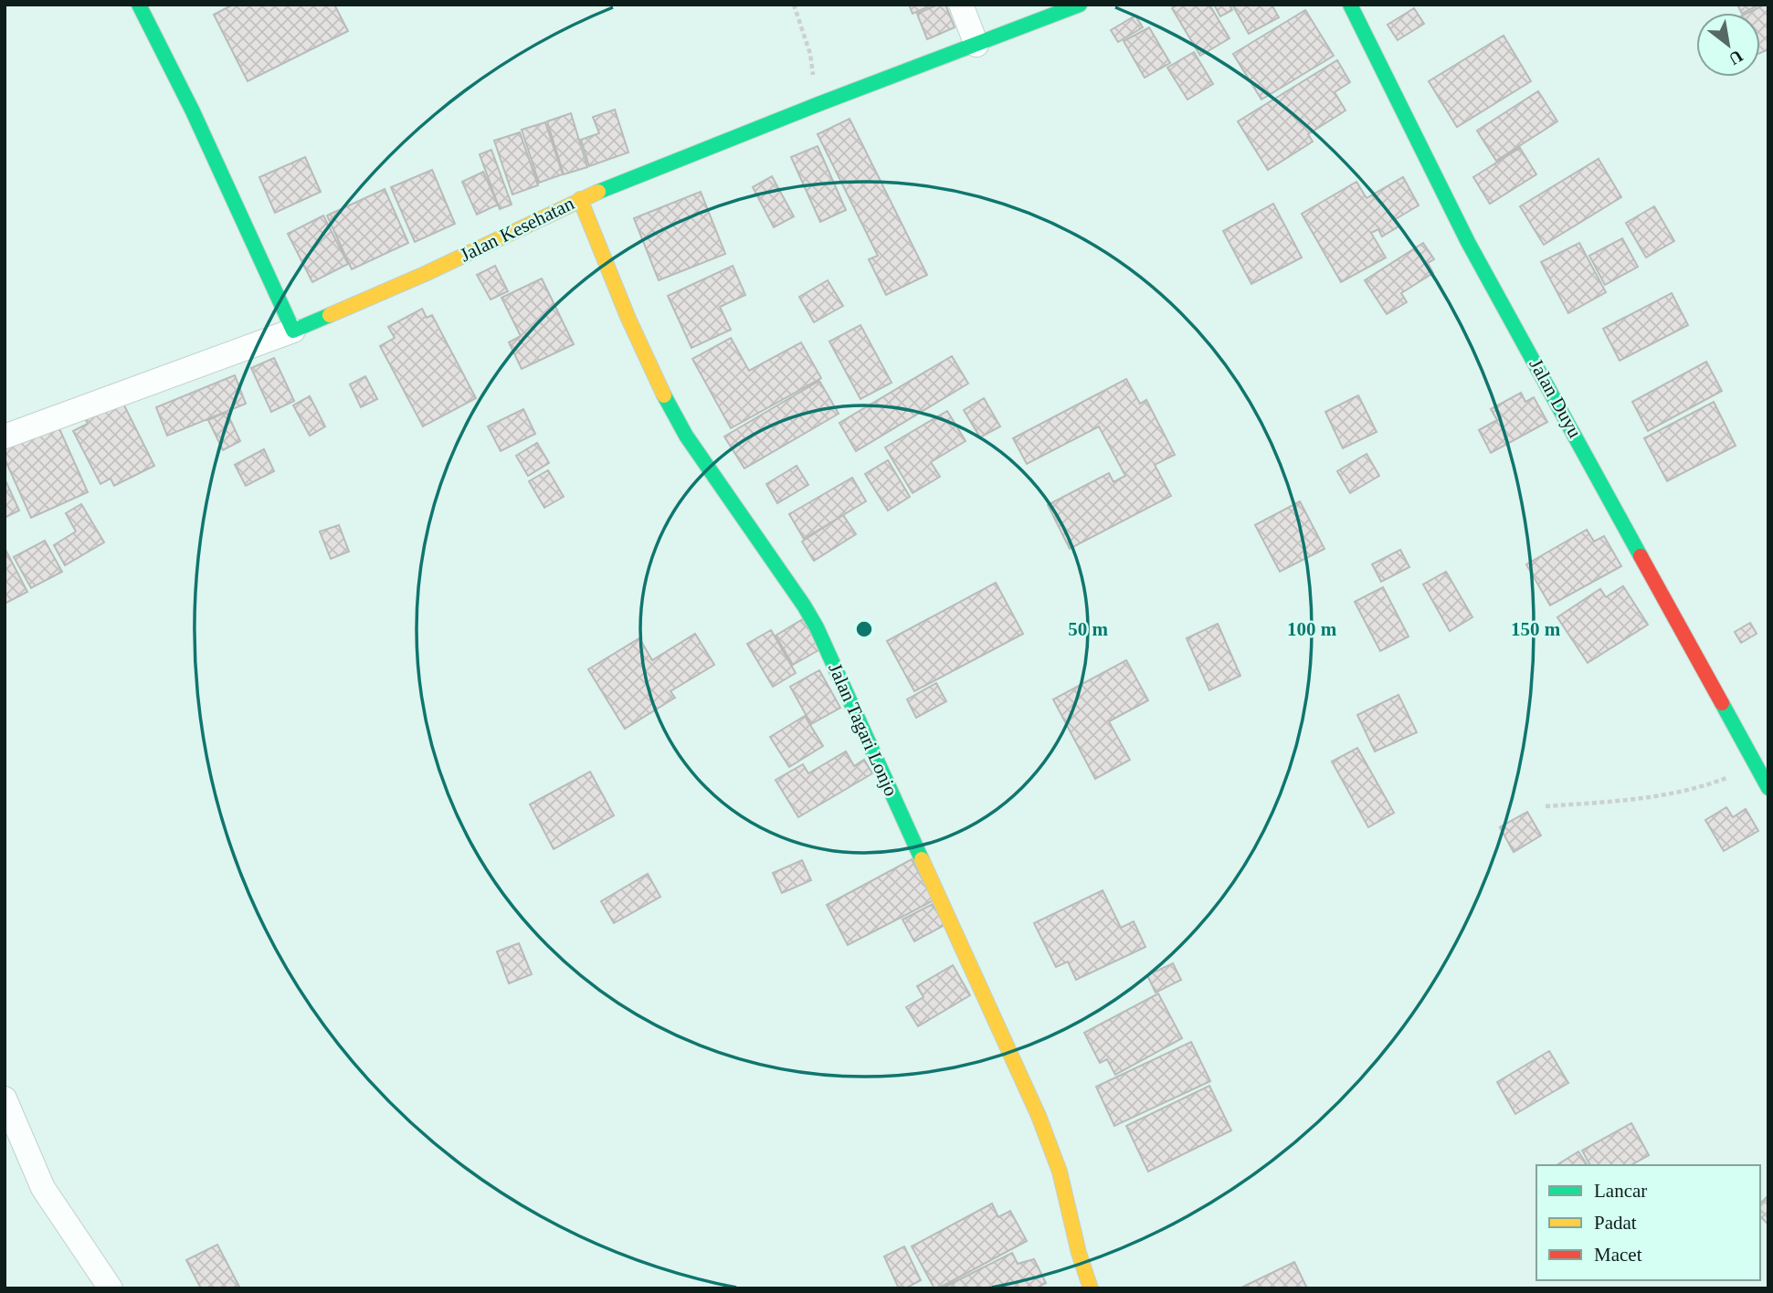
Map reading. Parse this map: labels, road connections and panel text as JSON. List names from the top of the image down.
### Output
{
  "streets": {
    "street": ["Jalan Kesehatan", "Jalan Duyu", "Jalan Tagari Lonjo"]
  },
  "crossings": [
    ["Jalan Kesehatan", "Jalan Tagari Lonjo"]
  ],
  "legend": ["Lancar", "Padat", "Macet"],
  "north": "bottom right",
  "rings": ["50 m", "100 m", "150 m"]
}
